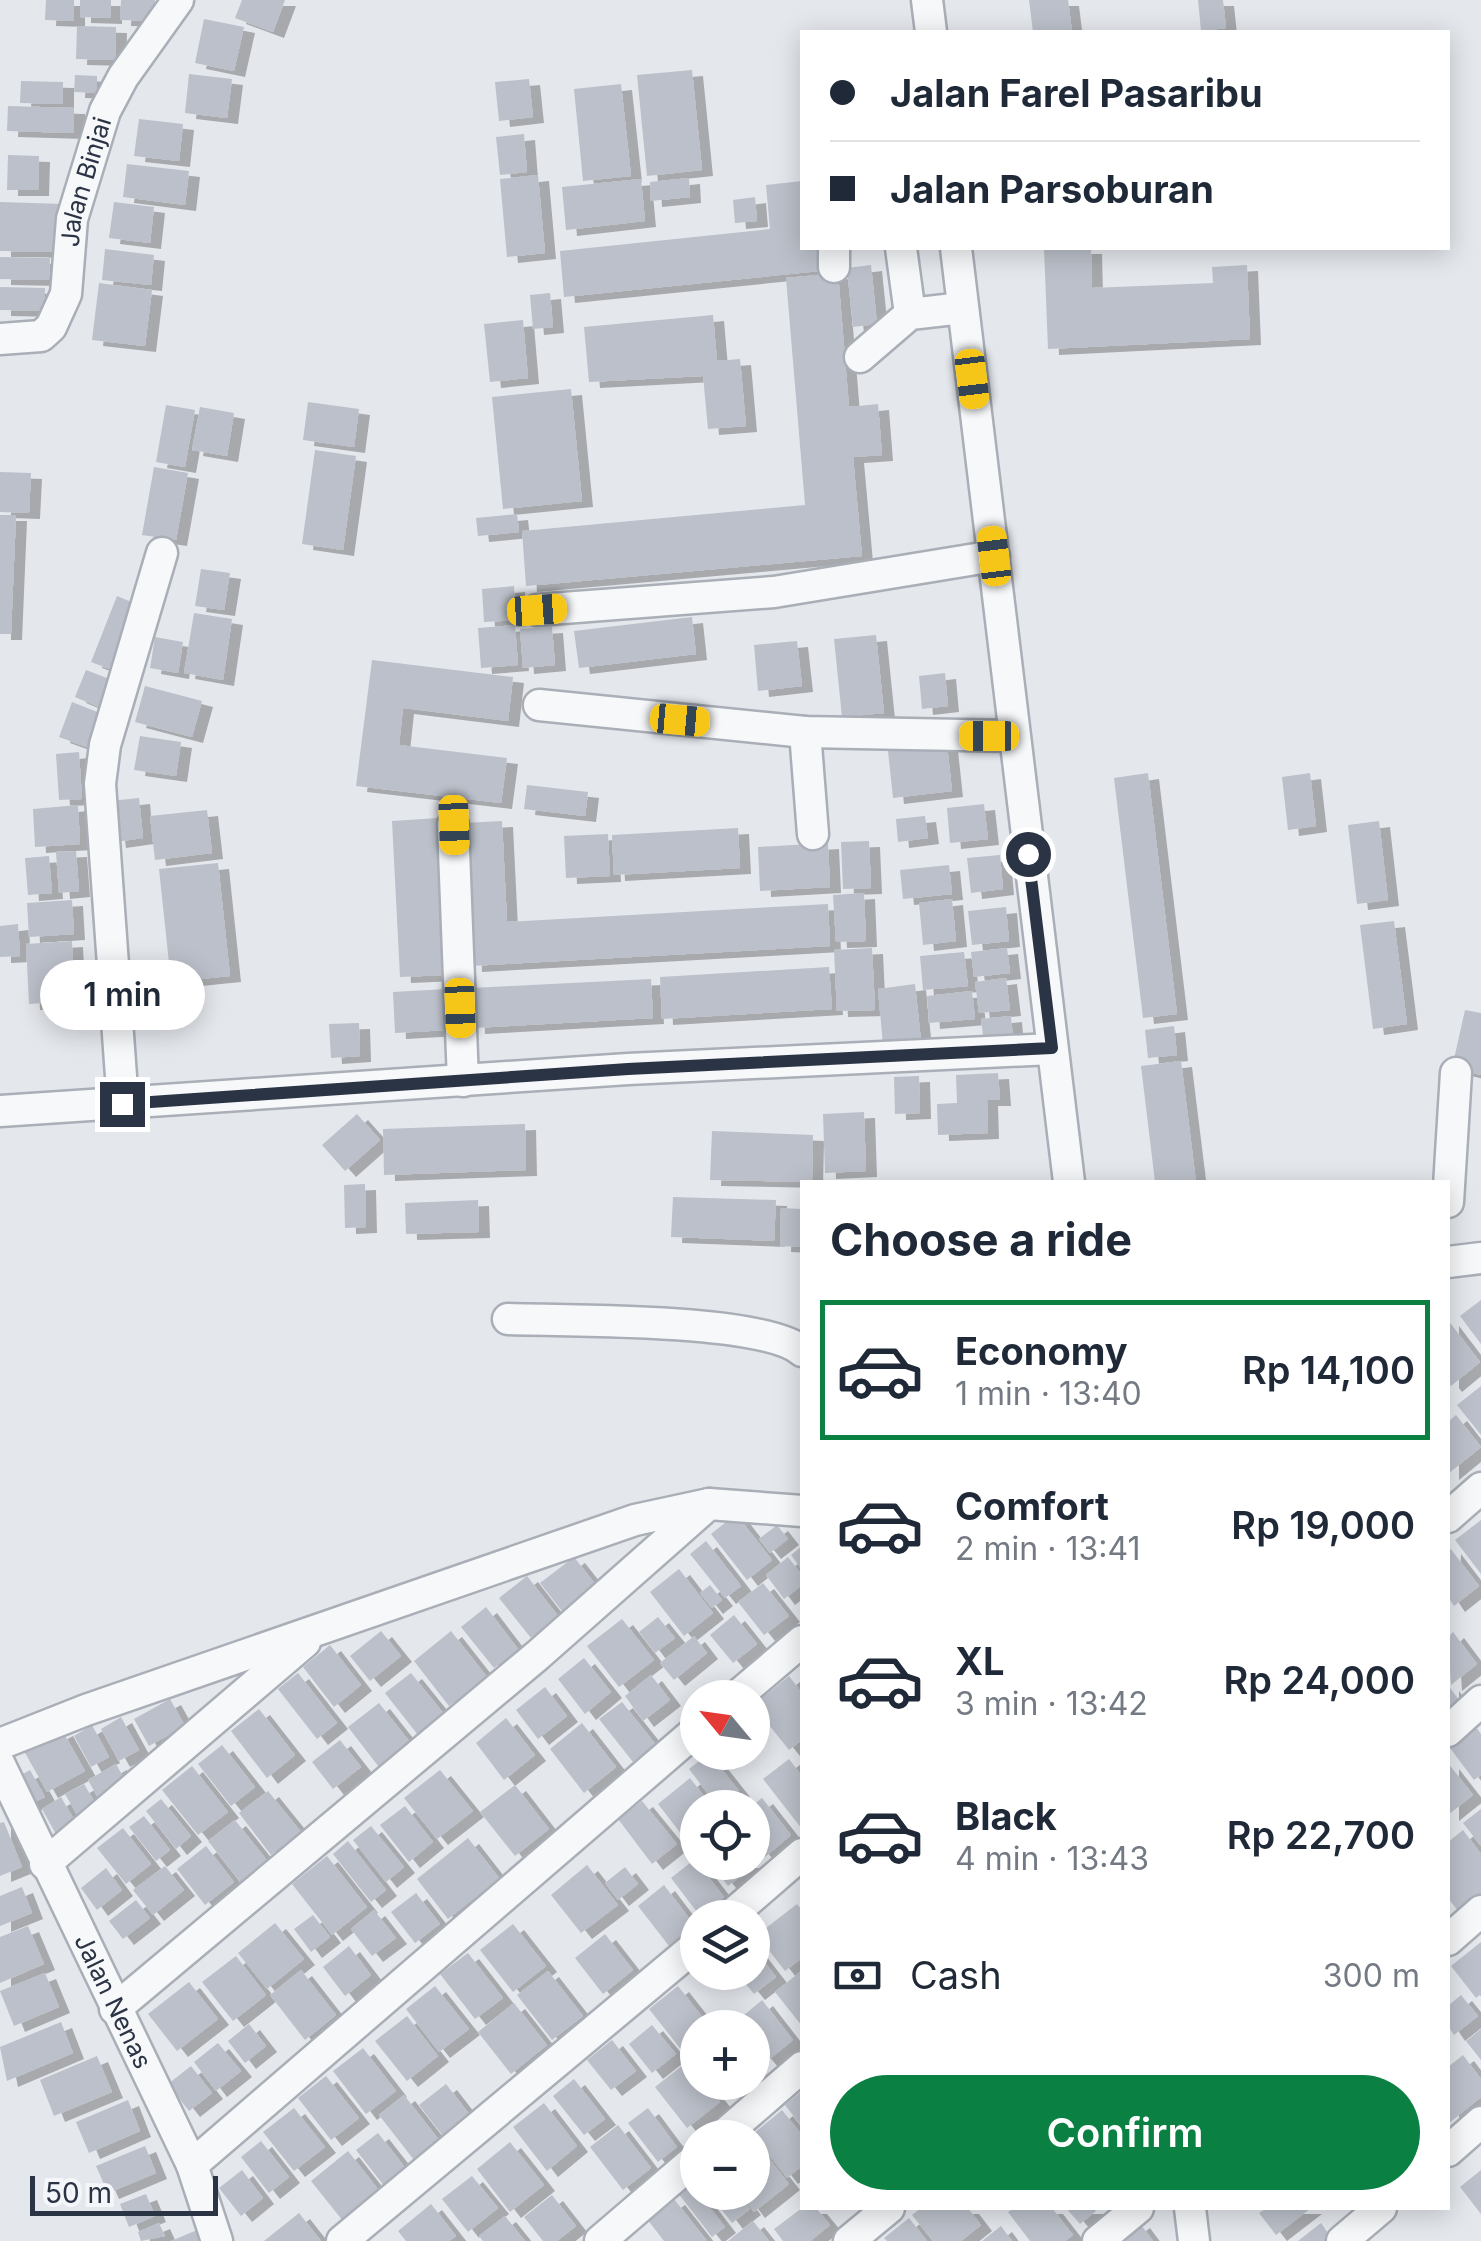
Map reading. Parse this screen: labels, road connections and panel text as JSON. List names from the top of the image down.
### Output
{
  "streets": {
    "street": ["Jalan Binjai", "Jalan Nenas"]
  },
  "scale_bar": "50 m",
  "north": "top left",
  "page": {
    "banner": ["Jalan Farel Pasaribu", "Jalan Parsoburan"],
    "bubble": "1 min",
    "heading": "Choose a ride",
    "list": [
      {
        "name": "Economy",
        "note": "1 min · 13:40",
        "value": "Rp 14,100"
      },
      {
        "name": "Comfort",
        "note": "2 min · 13:41",
        "value": "Rp 19,000"
      },
      {
        "name": "XL",
        "note": "3 min · 13:42",
        "value": "Rp 24,000"
      },
      {
        "name": "Black",
        "note": "4 min · 13:43",
        "value": "Rp 22,700"
      }
    ],
    "map_buttons": ["+", "−"],
    "pay": ["Cash", "300 m"],
    "buttons": "Confirm",
    "scale": "50 m"
  }
}
